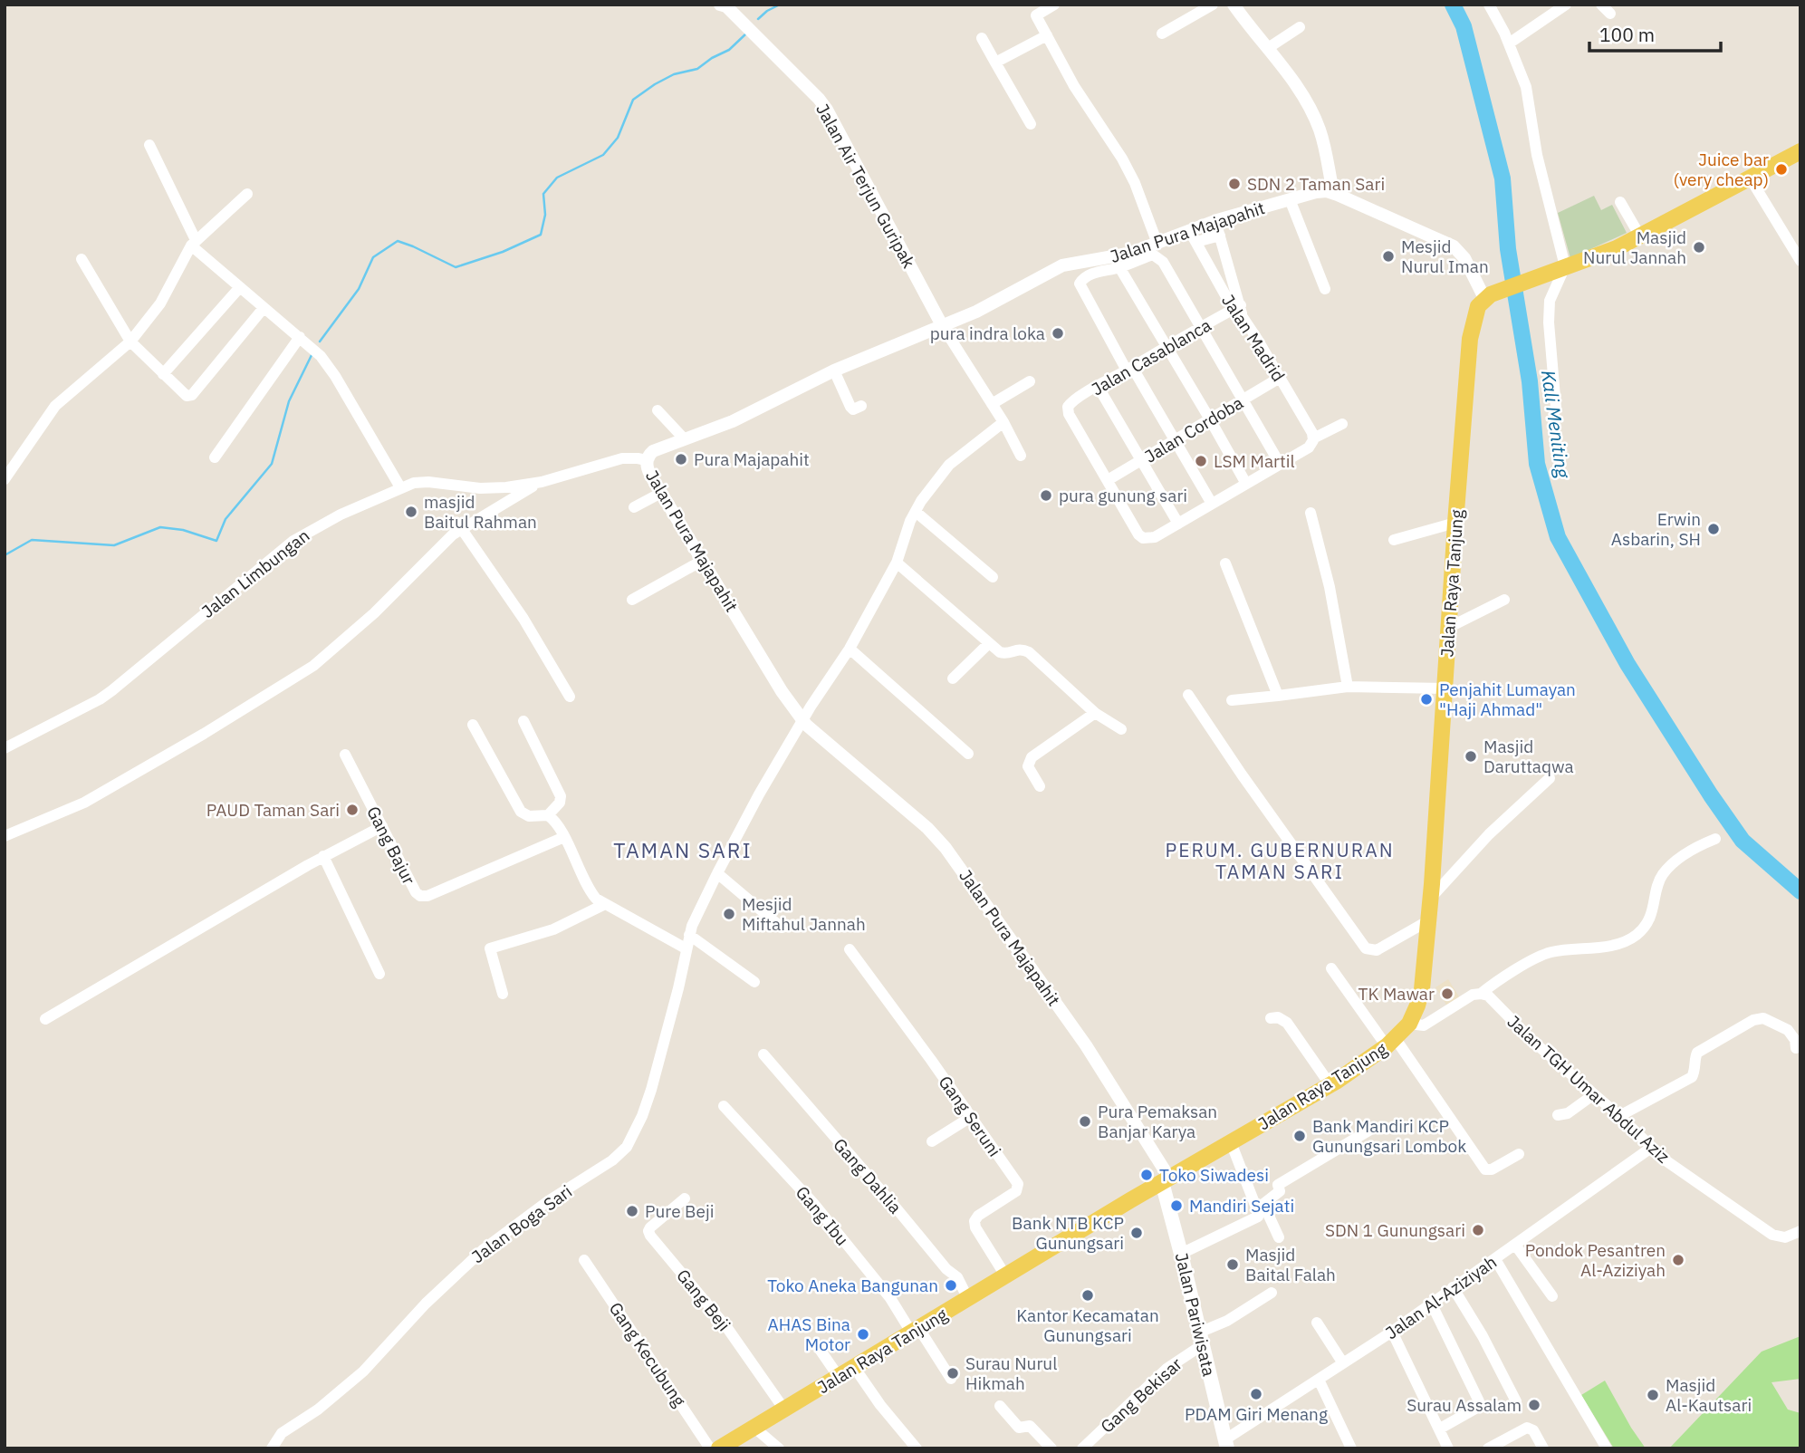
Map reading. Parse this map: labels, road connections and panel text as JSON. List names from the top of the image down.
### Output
{
  "streets": {
    "main road": ["Jalan Raya Tanjung", "Jalan Pariwisata"],
    "street": [
      "Jalan Air Terjun Guripak",
      "Jalan Pura Majapahit",
      "Jalan Madrid",
      "Jalan Casablanca",
      "Jalan Cordoba",
      "Jalan Limbungan",
      "Gang Bajur",
      "Jalan TGH Umar Abdul Aziz",
      "Gang Seruni",
      "Gang Dahlia",
      "Gang Ibu",
      "Jalan Boga Sari",
      "Jalan Al-Aziziyah",
      "Gang Beji",
      "Gang Kecubung",
      "Gang Bekisar"
    ]
  },
  "crossings": [
    ["Jalan Air Terjun Guripak", "Jalan Pura Majapahit"],
    ["Jalan Pura Majapahit", "Jalan Madrid"],
    ["Jalan Pura Majapahit", "Jalan Limbungan"],
    ["Jalan Pura Majapahit", "Jalan Raya Tanjung"],
    ["Jalan Pura Majapahit", "Jalan Boga Sari"],
    ["Jalan Pura Majapahit", "Jalan Pariwisata"],
    ["Jalan Madrid", "Jalan Casablanca"],
    ["Jalan Madrid", "Jalan Cordoba"],
    ["Jalan Casablanca", "Jalan Cordoba"],
    ["Jalan Raya Tanjung", "Gang Seruni"],
    ["Jalan Raya Tanjung", "Gang Dahlia"],
    ["Jalan Raya Tanjung", "Gang Ibu"],
    ["Jalan Raya Tanjung", "Gang Beji"],
    ["Jalan Raya Tanjung", "Jalan Pariwisata"],
    ["Jalan TGH Umar Abdul Aziz", "Jalan Al-Aziziyah"],
    ["Jalan Al-Aziziyah", "Jalan Pariwisata"],
    ["Jalan Pariwisata", "Gang Bekisar"]
  ],
  "districts": ["TAMAN SARI", "PERUM. GUBERNURAN TAMAN SARI"],
  "water": ["Kali Meniting"],
  "places": [
    "Juice bar (very cheap)",
    "SDN 2 Taman Sari",
    "Masjid Nurul Jannah",
    "Mesjid Nurul Iman",
    "pura indra loka",
    "Pura Majapahit",
    "LSM Martil",
    "pura gunung sari",
    "masjid Baitul Rahman",
    "Erwin Asbarin, SH",
    "Penjahit Lumayan \"Haji Ahmad\"",
    "Masjid Daruttaqwa",
    "PAUD Taman Sari",
    "Mesjid Miftahul Jannah",
    "TK Mawar",
    "Pura Pemaksan Banjar Karya",
    "Bank Mandiri KCP Gunungsari Lombok",
    "Toko Siwadesi",
    "Mandiri Sejati",
    "Pure Beji",
    "SDN 1 Gunungsari",
    "Bank NTB KCP Gunungsari",
    "Pondok Pesantren Al-Aziziyah",
    "Masjid Baital Falah",
    "Toko Aneka Bangunan",
    "Kantor Kecamatan Gunungsari",
    "AHAS Bina Motor",
    "Surau Nurul Hikmah",
    "PDAM Giri Menang",
    "Masjid Al-Kautsari",
    "Surau Assalam"
  ],
  "scale_bar": "100 m"
}
